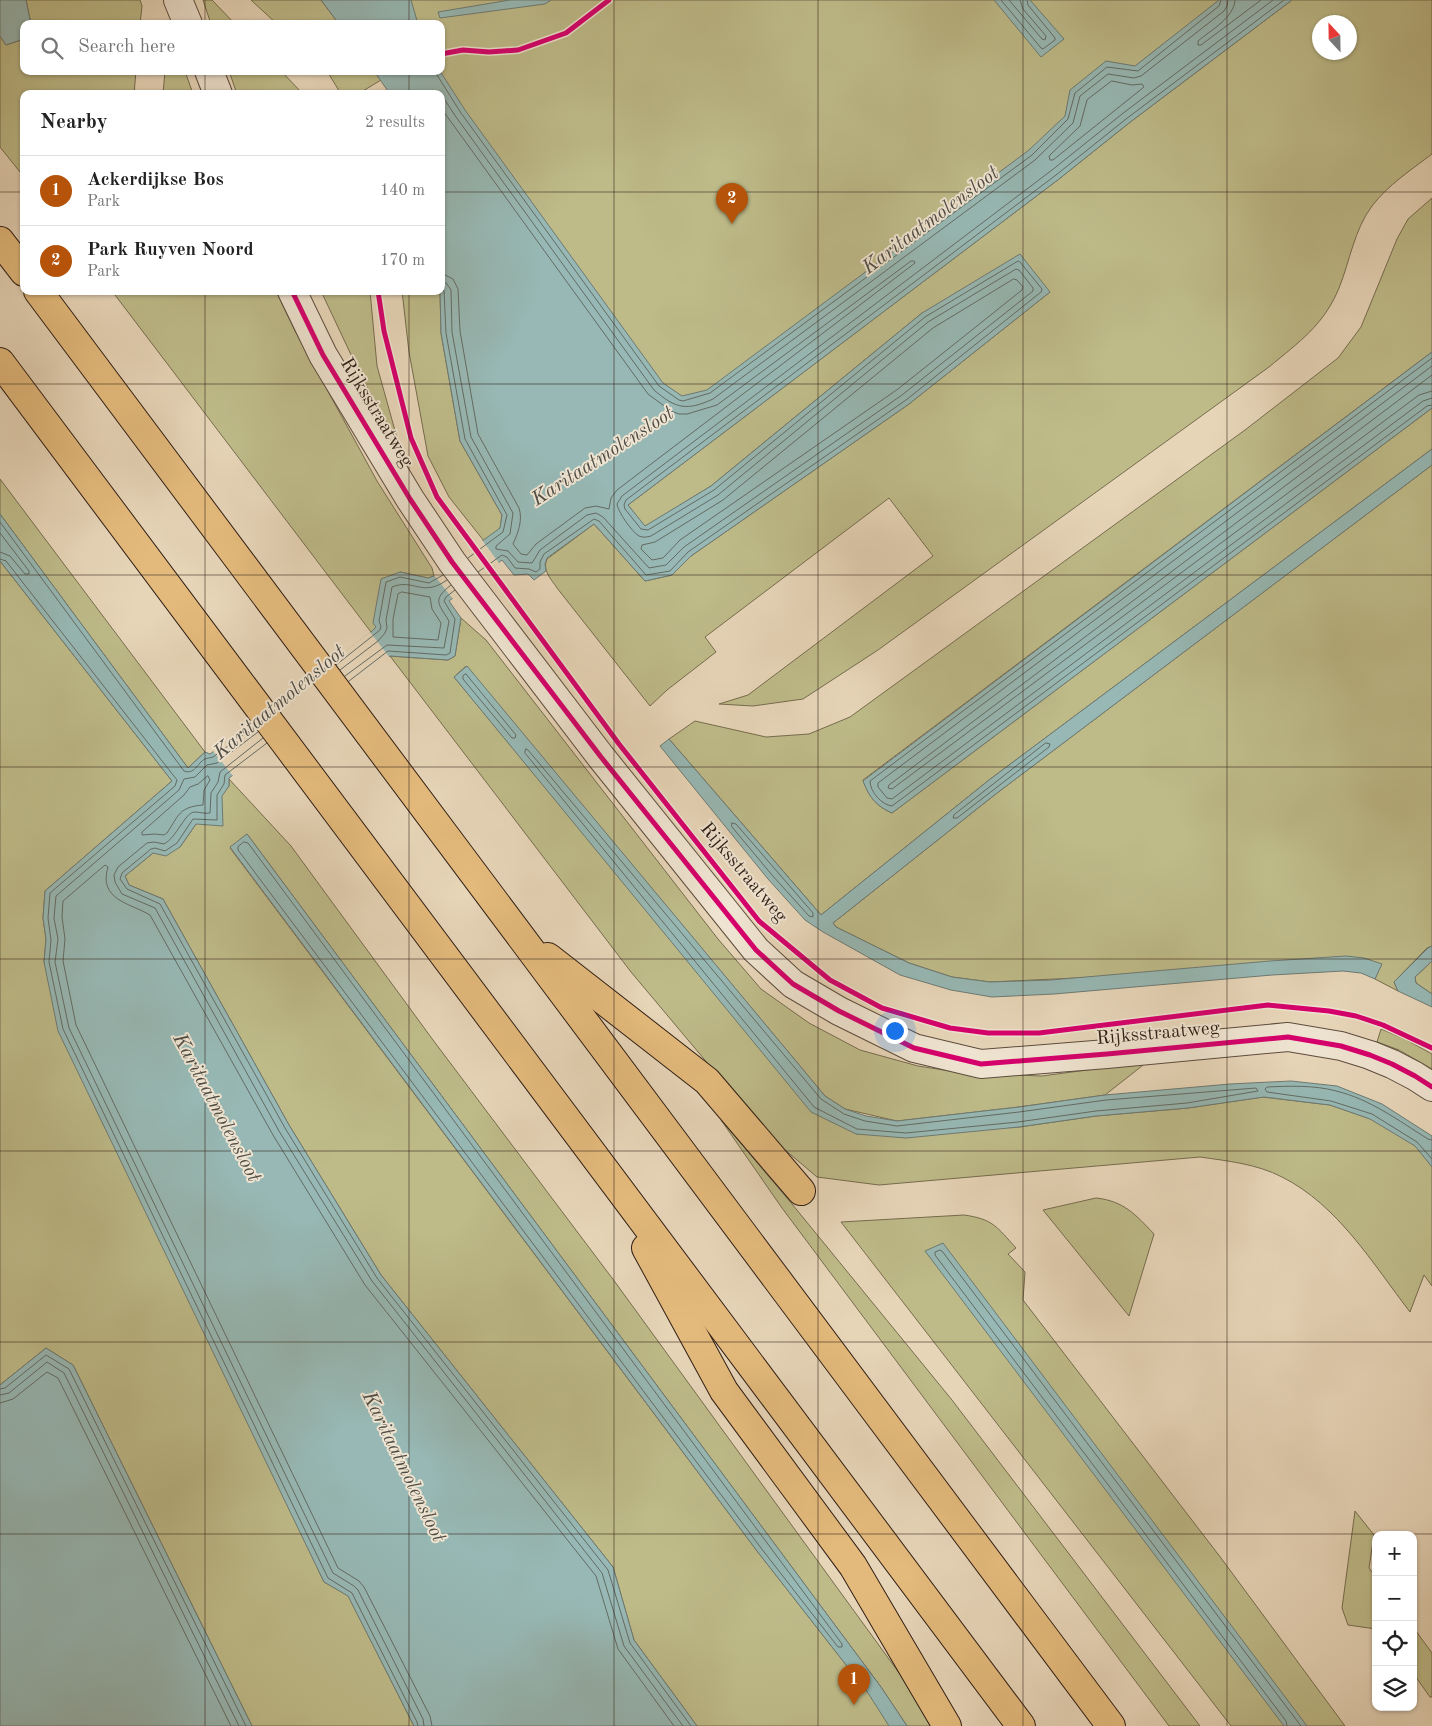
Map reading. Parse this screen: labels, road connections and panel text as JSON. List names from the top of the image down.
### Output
{
  "streets": {
    "street": ["Rijksstraatweg"]
  },
  "water": ["Karitaatmolensloot"],
  "north": "top",
  "page": {
    "search": "Search here",
    "heading": ["Nearby", "2 results"],
    "list": [
      {
        "mark": "1",
        "name": "Ackerdijkse Bos",
        "note": "Park",
        "value": "140 m"
      },
      {
        "mark": "2",
        "name": "Park Ruyven Noord",
        "note": "Park",
        "value": "170 m"
      }
    ],
    "pins": ["2", "1"],
    "map_buttons": ["+", "−"]
  }
}
